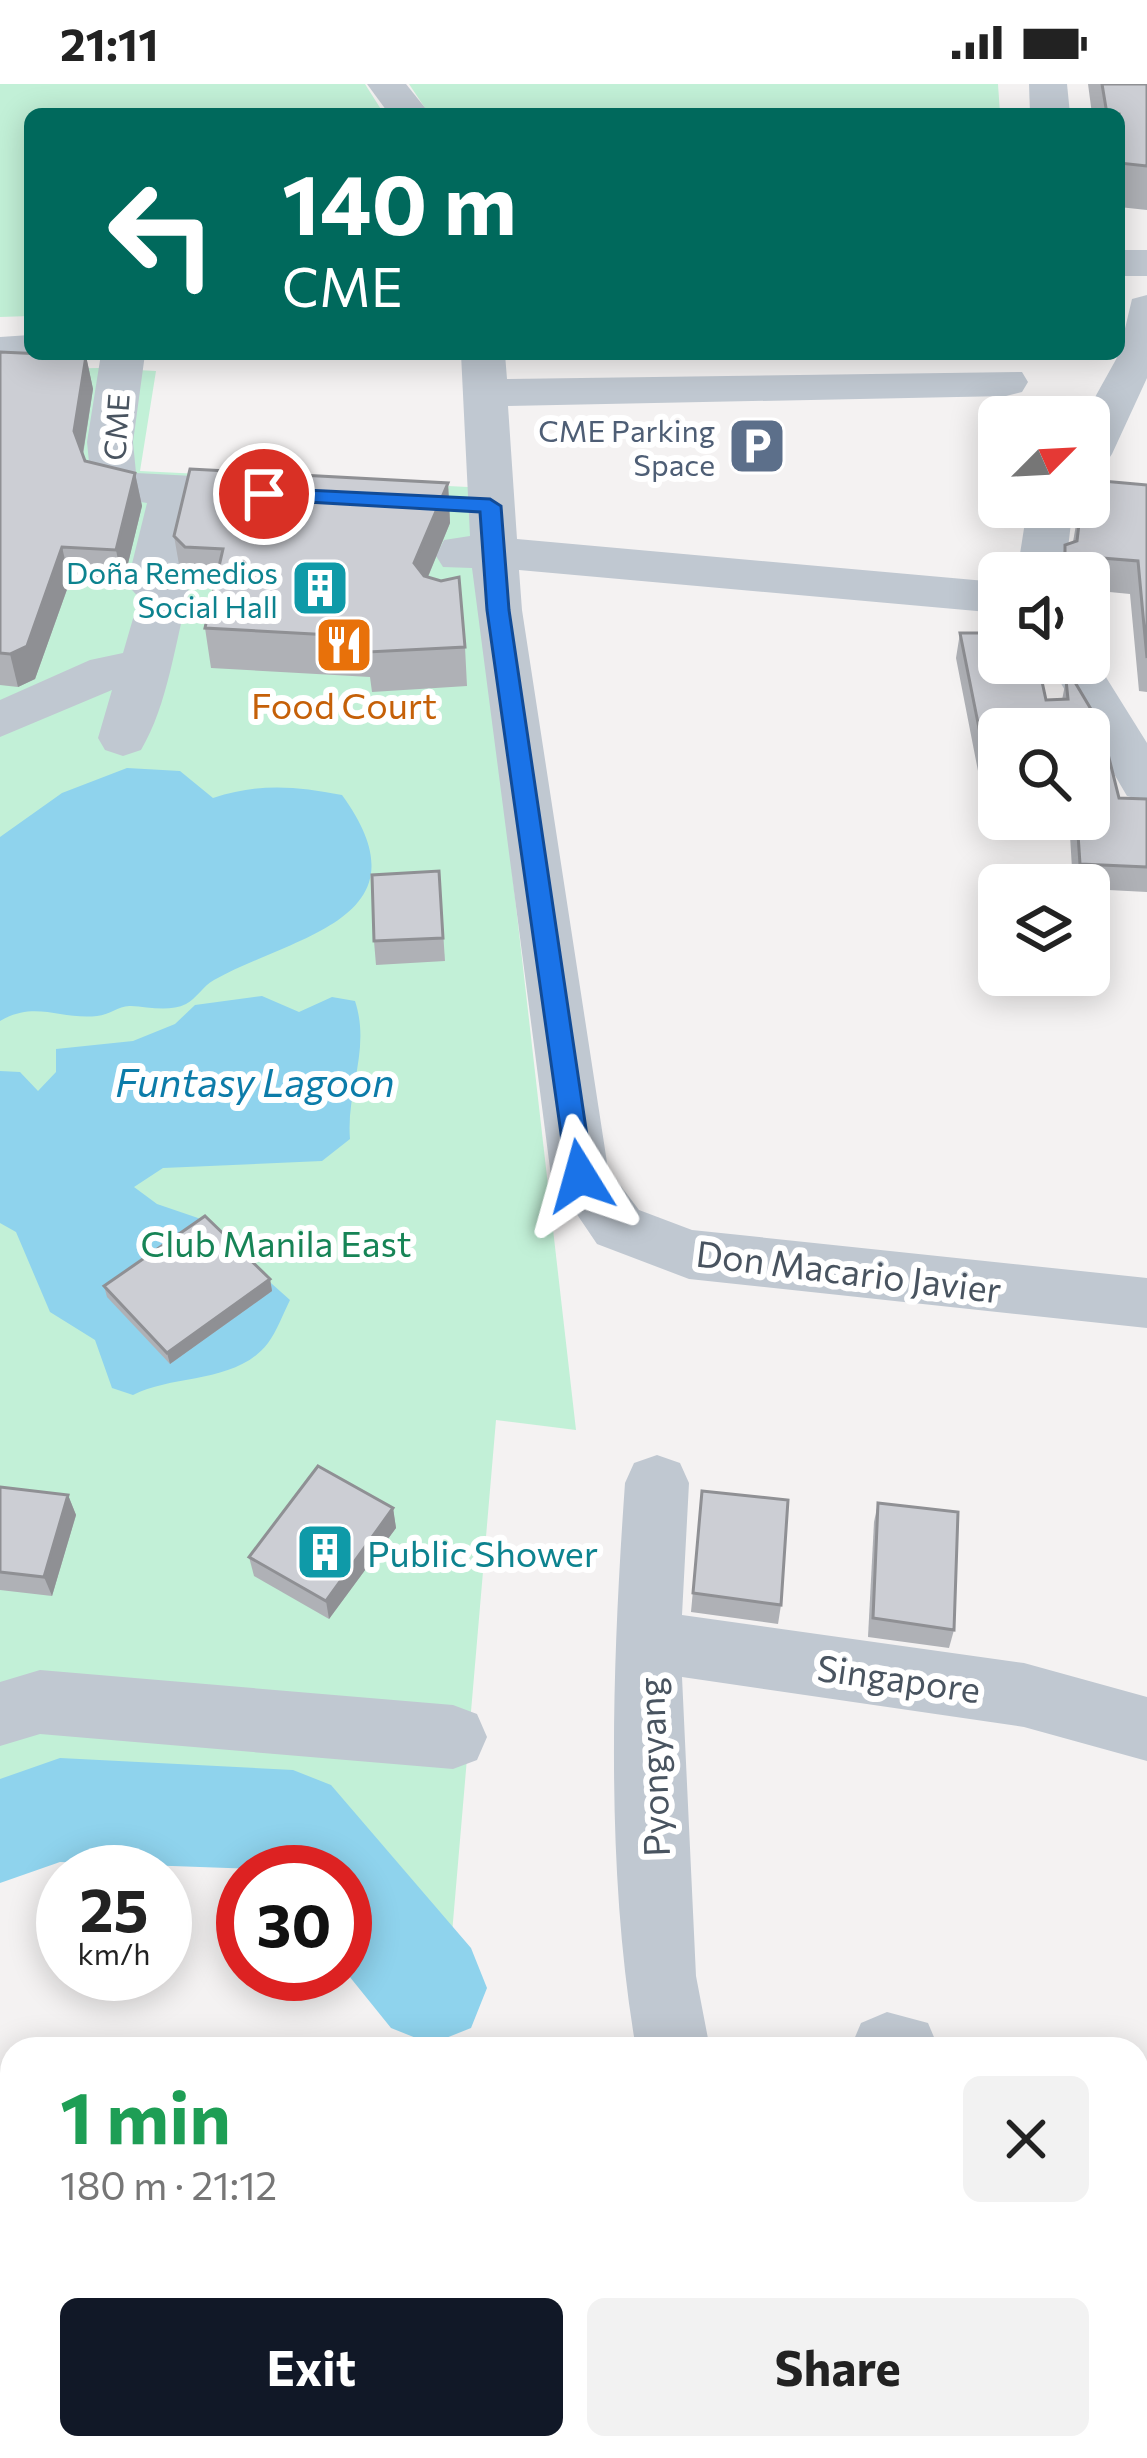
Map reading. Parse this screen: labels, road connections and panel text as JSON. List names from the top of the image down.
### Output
{
  "streets": {
    "street": [
      "CME",
      "Don Macario Javier",
      "Singapore",
      "Pyongyang"
    ]
  },
  "crossings": [
    ["Singapore", "Pyongyang"]
  ],
  "water": ["Funtasy Lagoon"],
  "parks": ["Club Manila East"],
  "places": {
    "parking": ["CME Parking Space"],
    "building": ["Doña Remedios Social Hall", "Public Shower"],
    "restaurant": ["Food Court"]
  },
  "north": "top right",
  "page": {
    "status": "21:11",
    "turn": ["140 m", "CME"],
    "speed": "25 km/h",
    "limit": "30",
    "heading": ["1 min", "180 m · 21:12"],
    "buttons": ["Exit", "Share"]
  }
}
